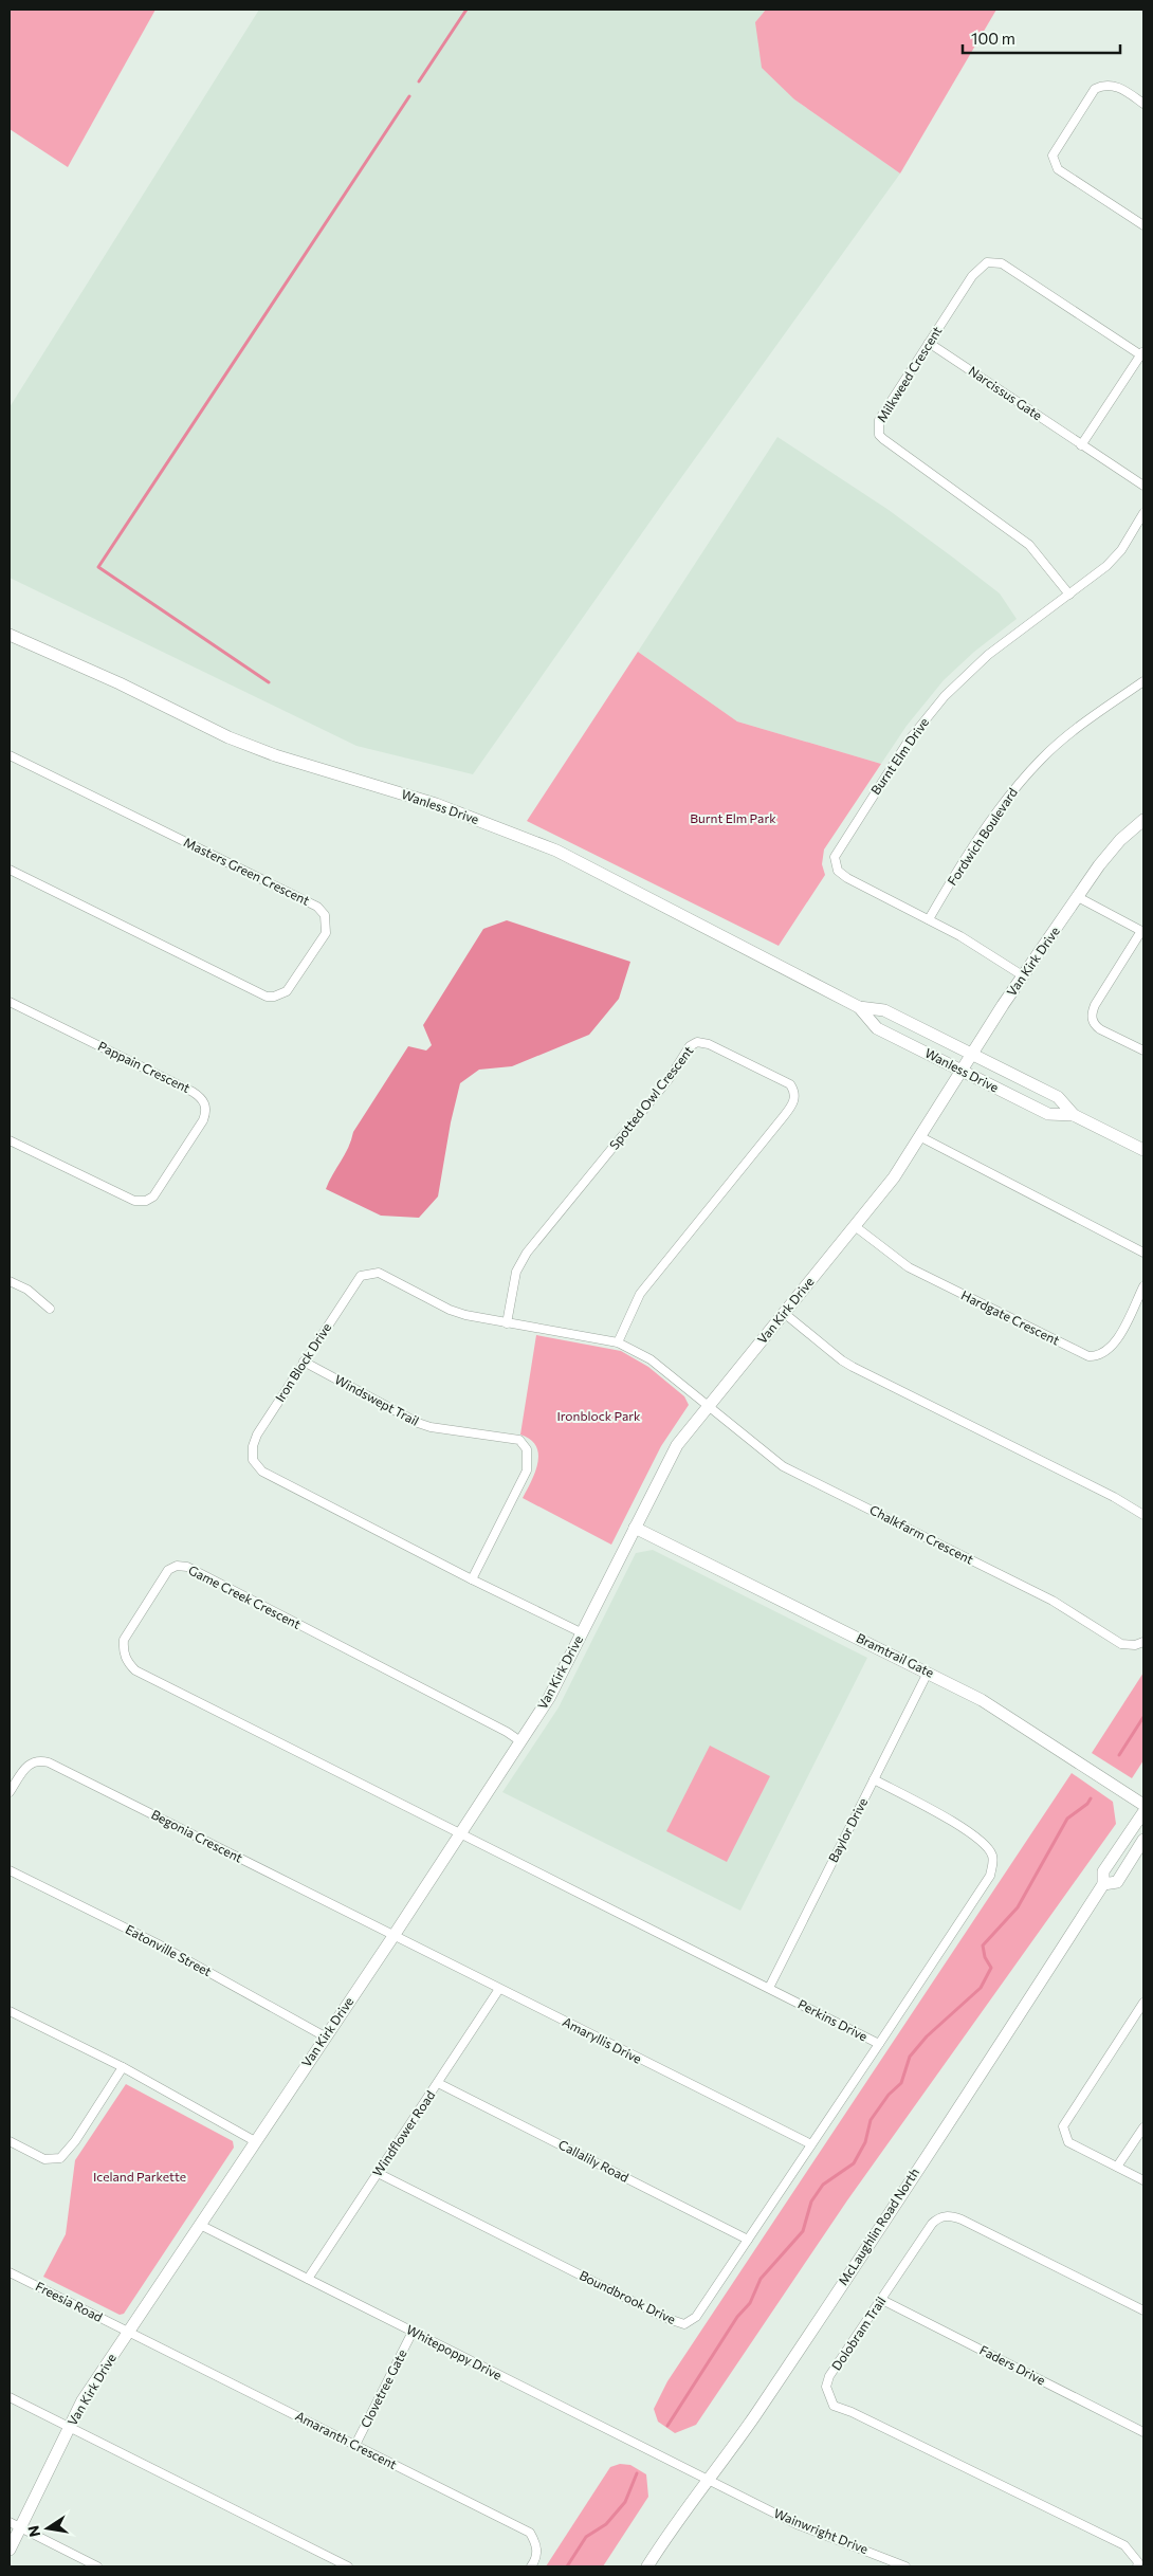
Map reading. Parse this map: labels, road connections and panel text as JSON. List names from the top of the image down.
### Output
{
  "streets": {
    "street": [
      "Milkweed Crescent",
      "Narcissus Gate",
      "Burnt Elm Drive",
      "Wanless Drive",
      "Fordwich Boulevard",
      "Masters Green Crescent",
      "Van Kirk Drive",
      "Pappain Crescent",
      "Spotted Owl Crescent",
      "Hardgate Crescent",
      "Iron Block Drive",
      "Windswept Trail",
      "Chalkfarm Crescent",
      "Game Creek Crescent",
      "Bramtrail Gate",
      "Baylor Drive",
      "Begonia Crescent",
      "Eatonville Street",
      "Perkins Drive",
      "Amaryllis Drive",
      "Windflower Road",
      "Callalily Road",
      "McLaughlin Road North",
      "Boundbrook Drive",
      "Freesia Road",
      "Dolobram Trail",
      "Whitepoppy Drive",
      "Faders Drive",
      "Clovetree Gate",
      "Amaranth Crescent",
      "Wainwright Drive"
    ]
  },
  "crossings": [
    ["Milkweed Crescent", "Narcissus Gate"],
    ["Milkweed Crescent", "Burnt Elm Drive"],
    ["Burnt Elm Drive", "Fordwich Boulevard"],
    ["Burnt Elm Drive", "Van Kirk Drive"],
    ["Wanless Drive", "Van Kirk Drive"],
    ["Van Kirk Drive", "Hardgate Crescent"],
    ["Van Kirk Drive", "Iron Block Drive"],
    ["Van Kirk Drive", "Chalkfarm Crescent"],
    ["Van Kirk Drive", "Game Creek Crescent"],
    ["Van Kirk Drive", "Bramtrail Gate"],
    ["Van Kirk Drive", "Begonia Crescent"],
    ["Van Kirk Drive", "Eatonville Street"],
    ["Van Kirk Drive", "Perkins Drive"],
    ["Van Kirk Drive", "Amaryllis Drive"],
    ["Van Kirk Drive", "Freesia Road"],
    ["Van Kirk Drive", "Whitepoppy Drive"],
    ["Van Kirk Drive", "Amaranth Crescent"],
    ["Spotted Owl Crescent", "Iron Block Drive"],
    ["Iron Block Drive", "Windswept Trail"],
    ["Iron Block Drive", "Chalkfarm Crescent"],
    ["Game Creek Crescent", "Perkins Drive"],
    ["Bramtrail Gate", "Baylor Drive"],
    ["Baylor Drive", "Perkins Drive"],
    ["Begonia Crescent", "Amaryllis Drive"],
    ["Perkins Drive", "Boundbrook Drive"],
    ["Amaryllis Drive", "Windflower Road"],
    ["Amaryllis Drive", "Boundbrook Drive"],
    ["Windflower Road", "Callalily Road"],
    ["Windflower Road", "Boundbrook Drive"],
    ["Windflower Road", "Whitepoppy Drive"],
    ["Callalily Road", "Boundbrook Drive"],
    ["McLaughlin Road North", "Whitepoppy Drive"],
    ["McLaughlin Road North", "Wainwright Drive"],
    ["Freesia Road", "Amaranth Crescent"],
    ["Dolobram Trail", "Faders Drive"],
    ["Whitepoppy Drive", "Clovetree Gate"],
    ["Whitepoppy Drive", "Wainwright Drive"],
    ["Clovetree Gate", "Amaranth Crescent"]
  ],
  "parks": ["Burnt Elm Park", "Ironblock Park", "Iceland Parkette"],
  "scale_bar": "100 m",
  "north": "left"
}
